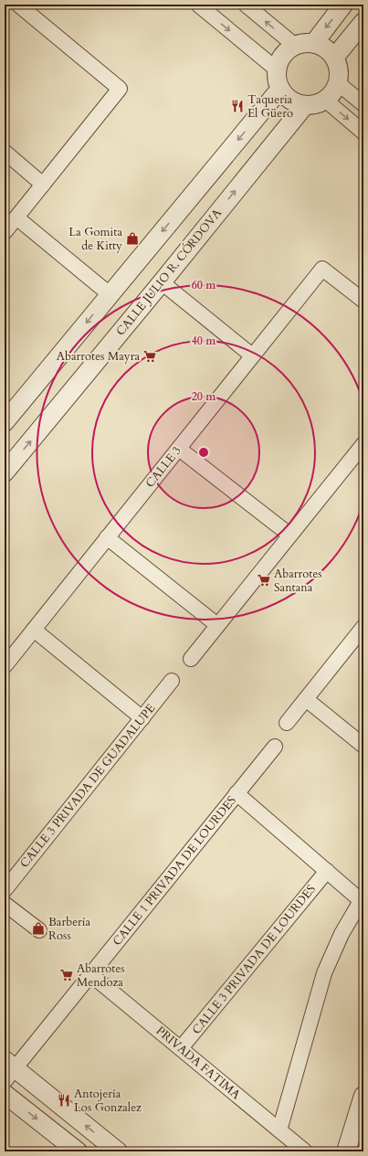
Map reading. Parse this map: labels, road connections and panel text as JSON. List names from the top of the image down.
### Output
{
  "streets": {
    "street": [
      "CALLE JULIO R. CÓRDOVA",
      "CALLE 3",
      "CALLE 3 PRIVADA DE GUADALUPE",
      "CALLE 1 PRIVADA DE LOURDES",
      "CALLE 3 PRIVADA DE LOURDES",
      "PRIVADA FATIMA"
    ]
  },
  "crossings": [
    ["CALLE 1 PRIVADA DE LOURDES", "PRIVADA FATIMA"],
    ["CALLE 3 PRIVADA DE LOURDES", "PRIVADA FATIMA"]
  ],
  "places": {
    "restaurant": ["Taqueria El Güero", "Antojería Los Gonzalez"],
    "shop": ["La Gomita de Kitty", "Barbería Ross"],
    "supermarket": ["Abarrotes Mayra", "Abarrotes Santana", "Abarrotes Mendoza"]
  },
  "rings": ["60 m", "40 m", "20 m"]
}
